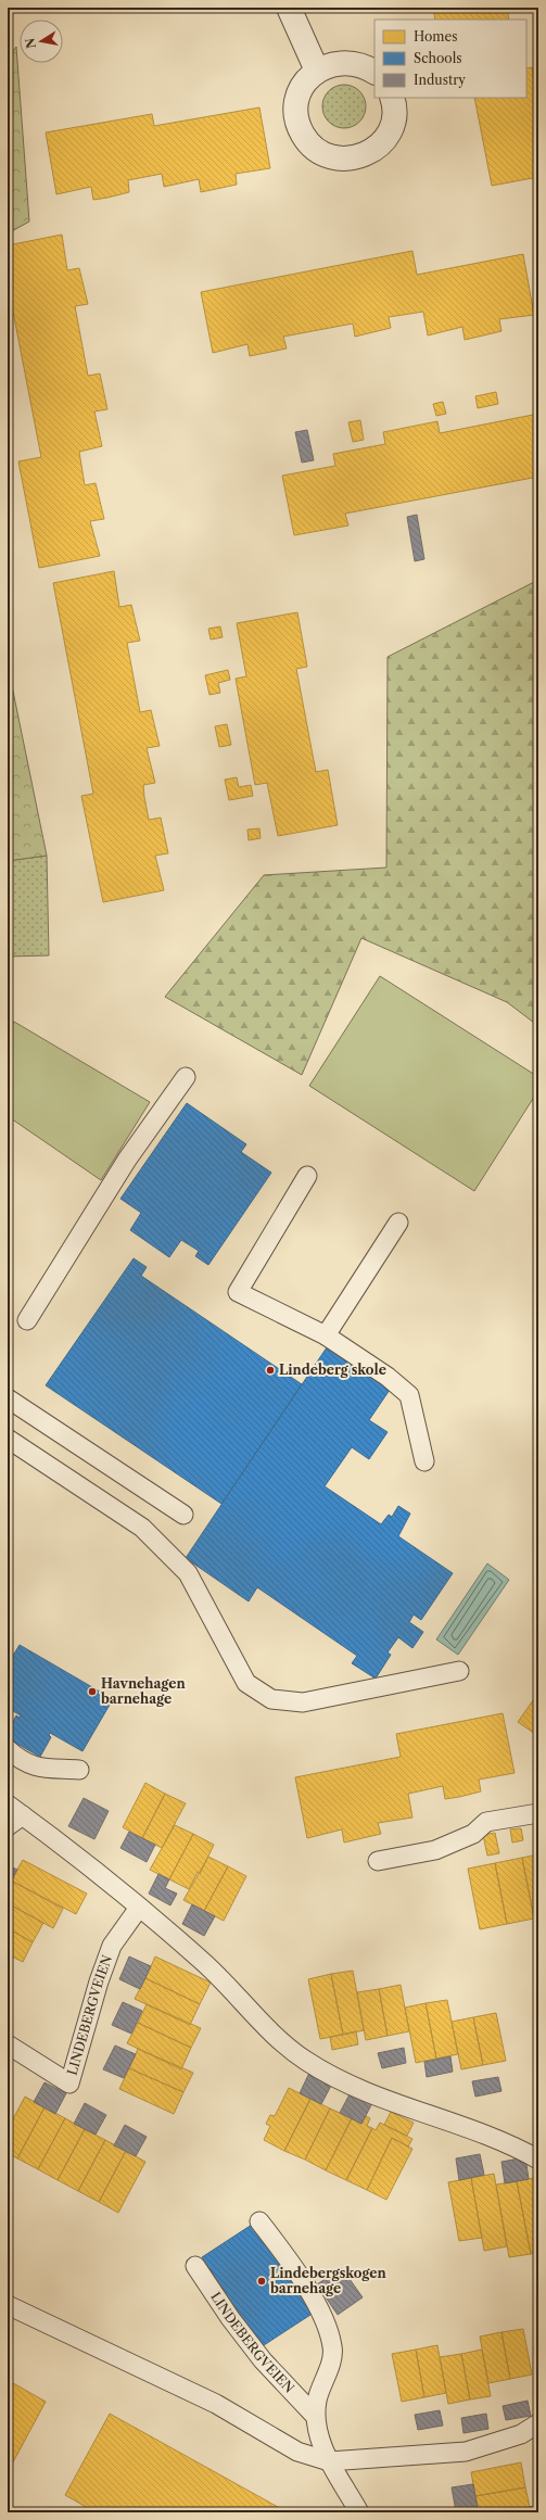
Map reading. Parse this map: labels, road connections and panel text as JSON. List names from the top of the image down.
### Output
{
  "streets": {
    "lane": ["LINDEBERGVEIEN"]
  },
  "places": ["Lindeberg skole", "Havnehagen barnehage", "Lindebergskogen barnehage"],
  "legend": ["Homes", "Schools", "Industry"],
  "north": "left"
}
